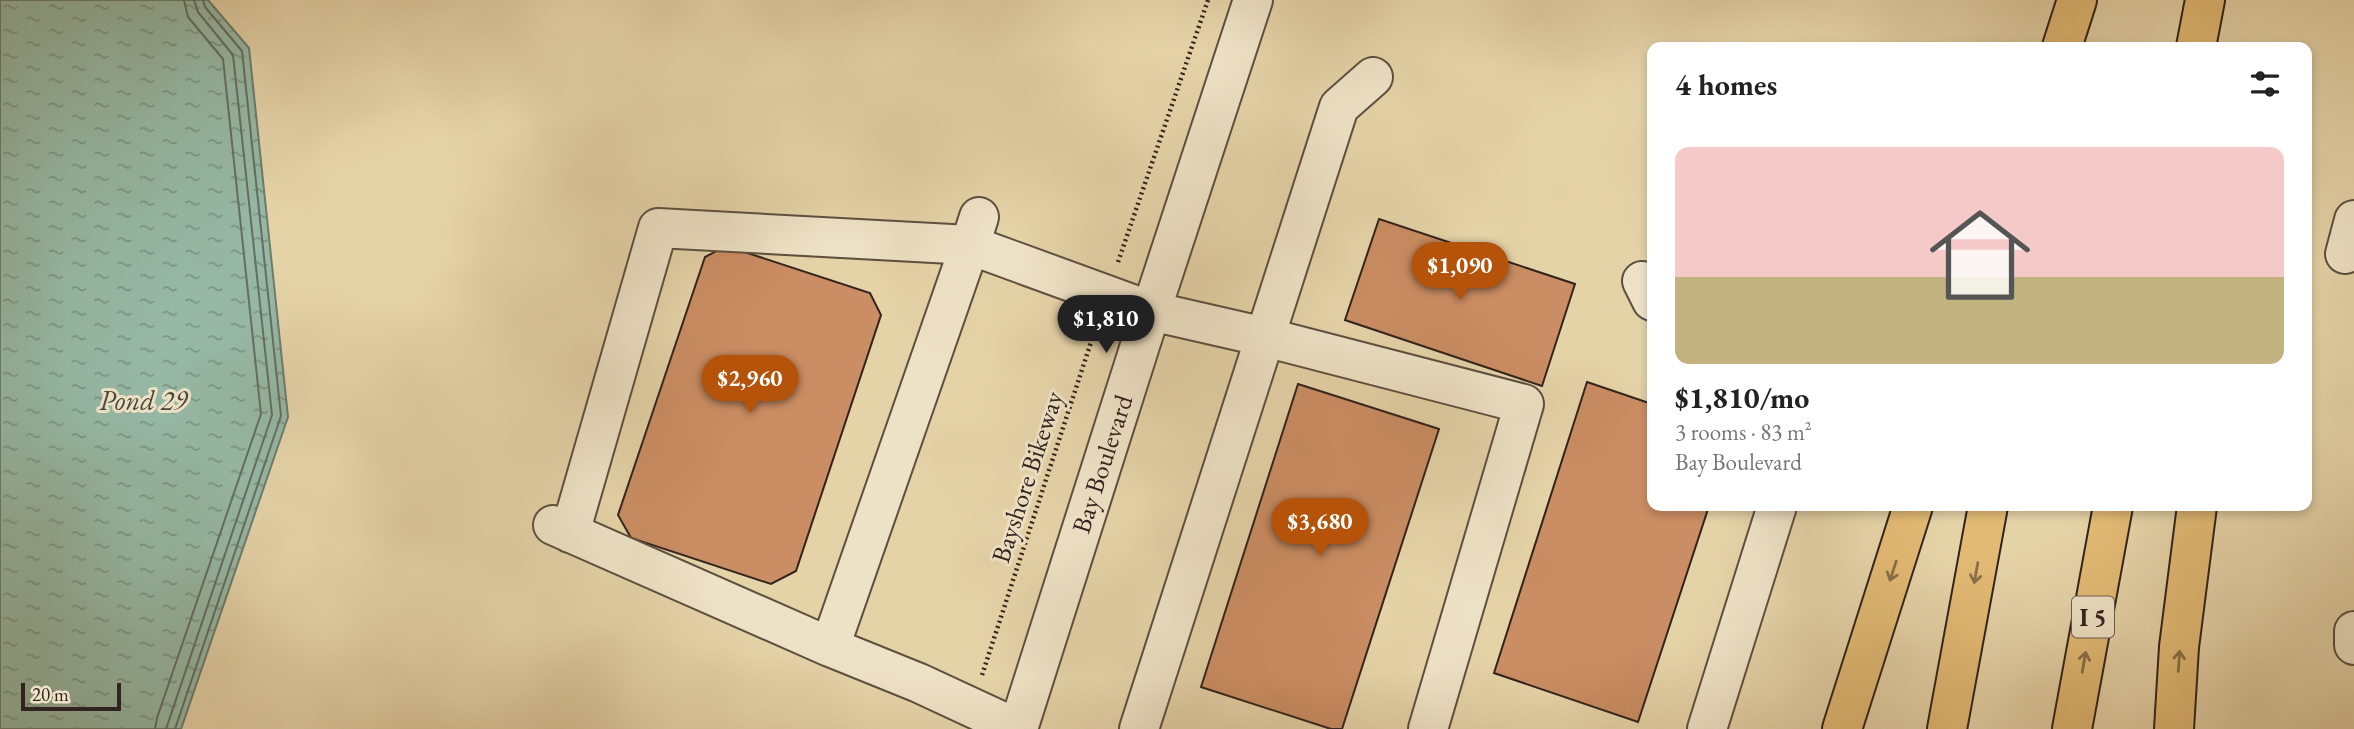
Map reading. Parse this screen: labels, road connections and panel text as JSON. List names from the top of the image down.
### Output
{
  "streets": {
    "highway": ["I 5"],
    "street": ["Bay Boulevard"],
    "path": ["Bayshore Bikeway"]
  },
  "water": ["Pond 29"],
  "scale_bar": "20 m",
  "page": {
    "heading": "4 homes",
    "list": [
      {
        "name": "$1,810/mo",
        "note": "3 rooms · 83 m² · Bay Boulevard"
      }
    ],
    "price": [
      "$1,090",
      "$1,810",
      "$2,960",
      "$3,680"
    ],
    "scale": "20 m"
  }
}
